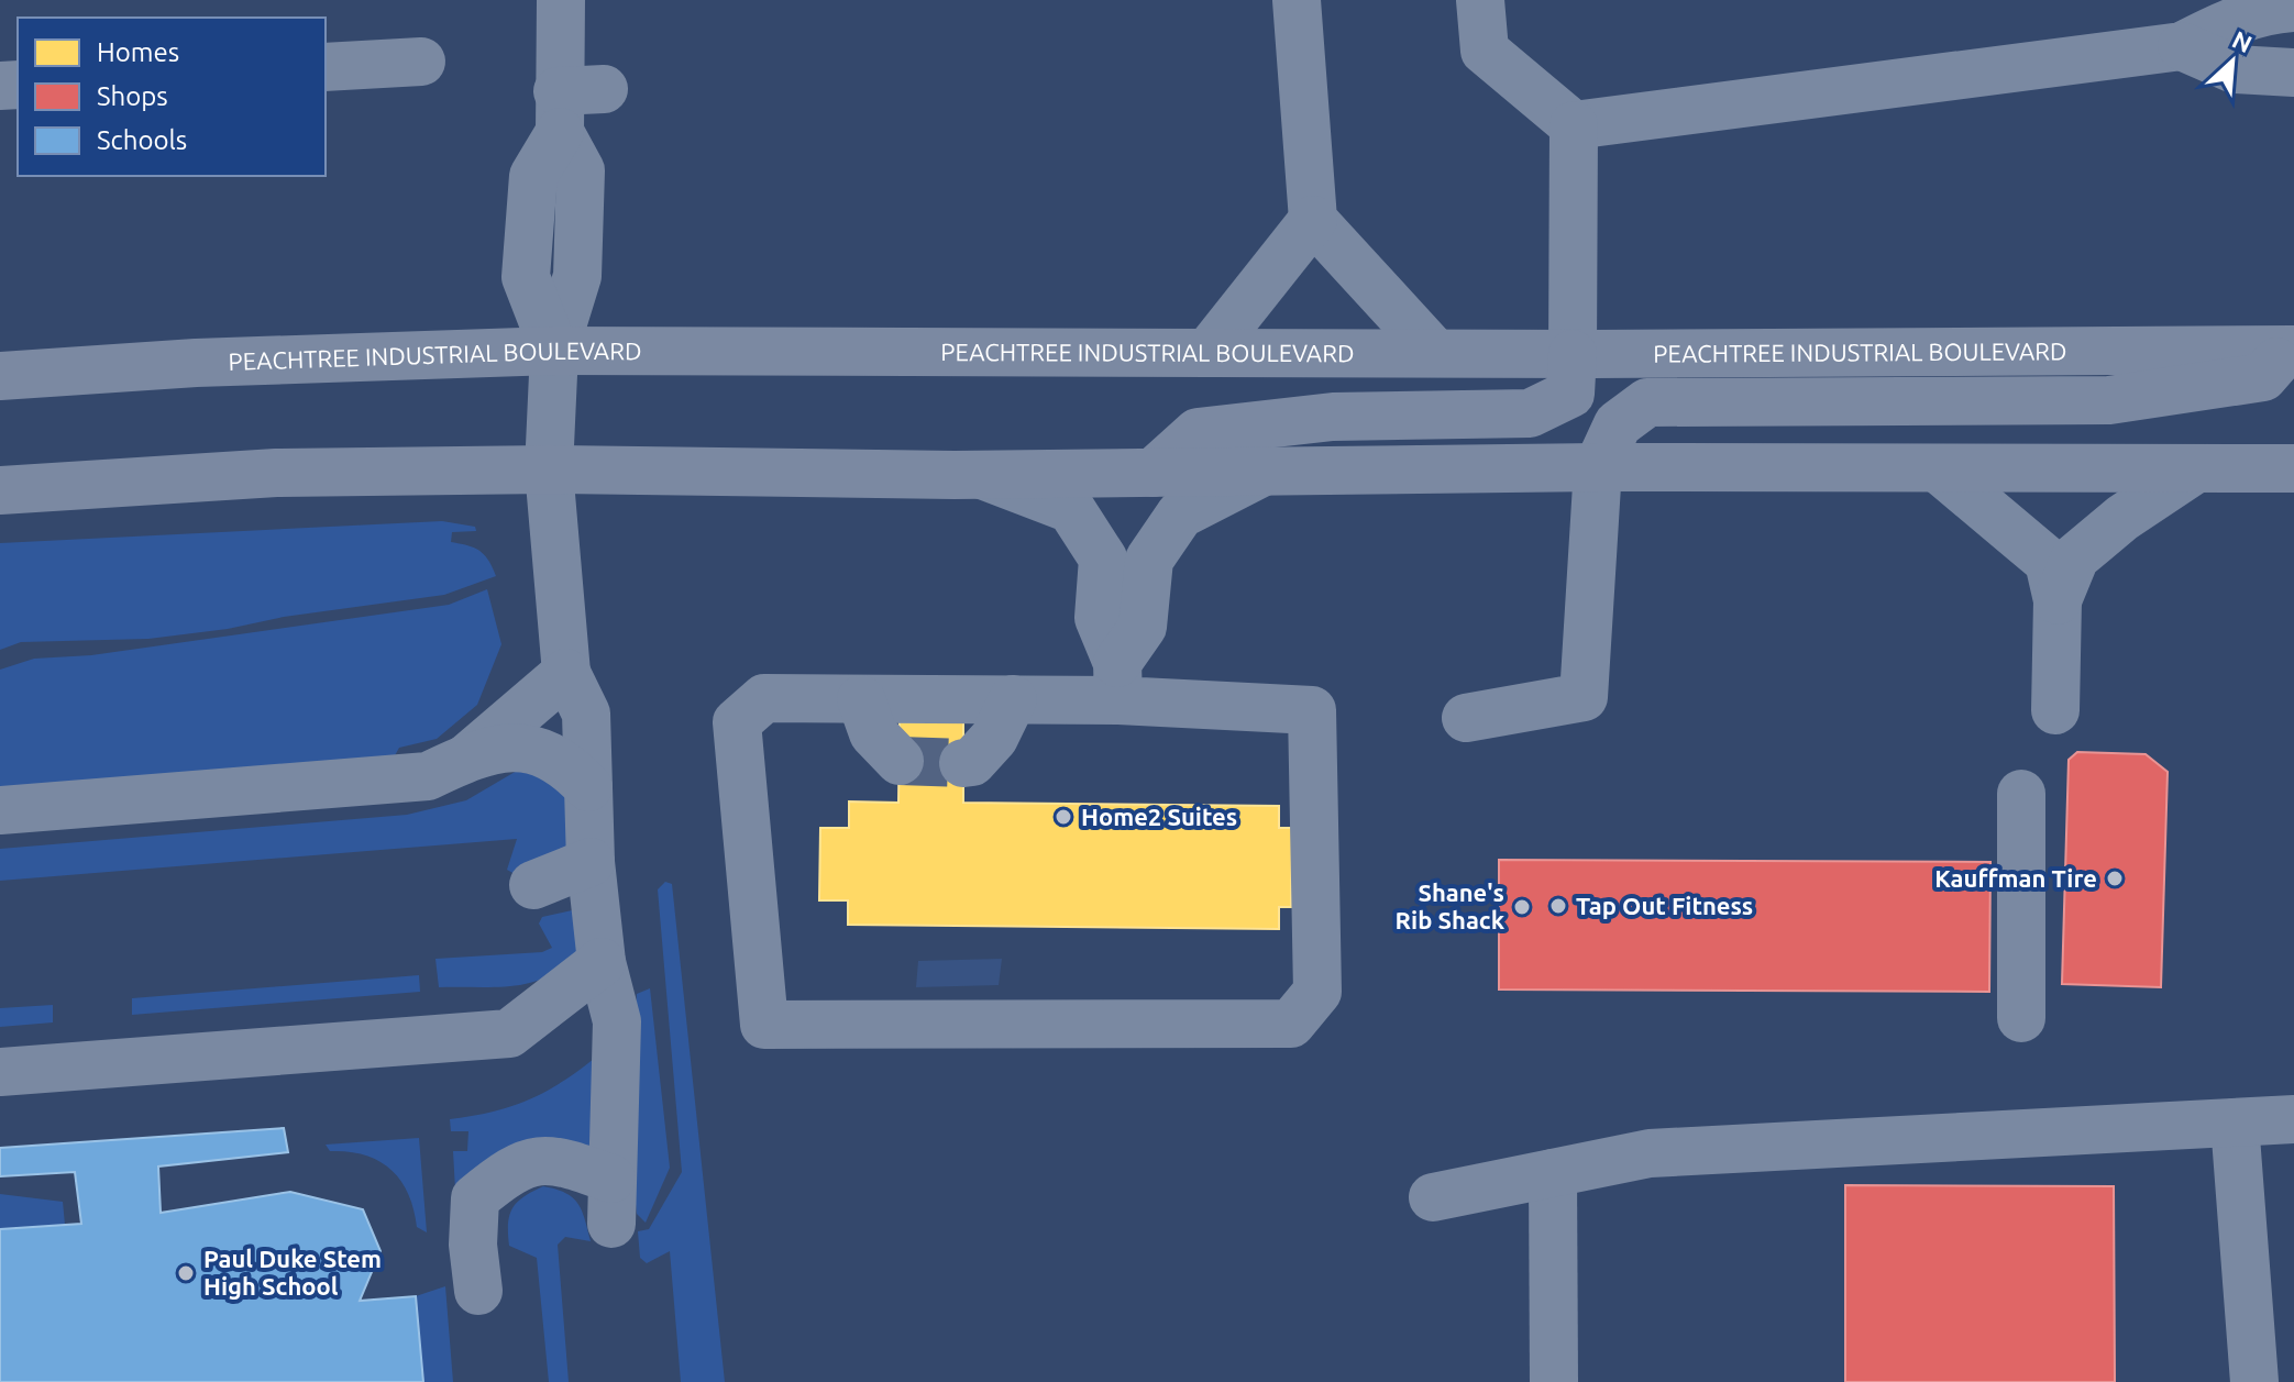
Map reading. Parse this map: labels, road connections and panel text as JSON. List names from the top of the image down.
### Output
{
  "streets": {
    "highway": ["PEACHTREE INDUSTRIAL BOULEVARD"]
  },
  "places": [
    "Home2 Suites",
    "Kauffman Tire",
    "Tap Out Fitness",
    "Shane's Rib Shack",
    "Paul Duke Stem High School"
  ],
  "legend": ["Homes", "Shops", "Schools"],
  "north": "top right"
}
